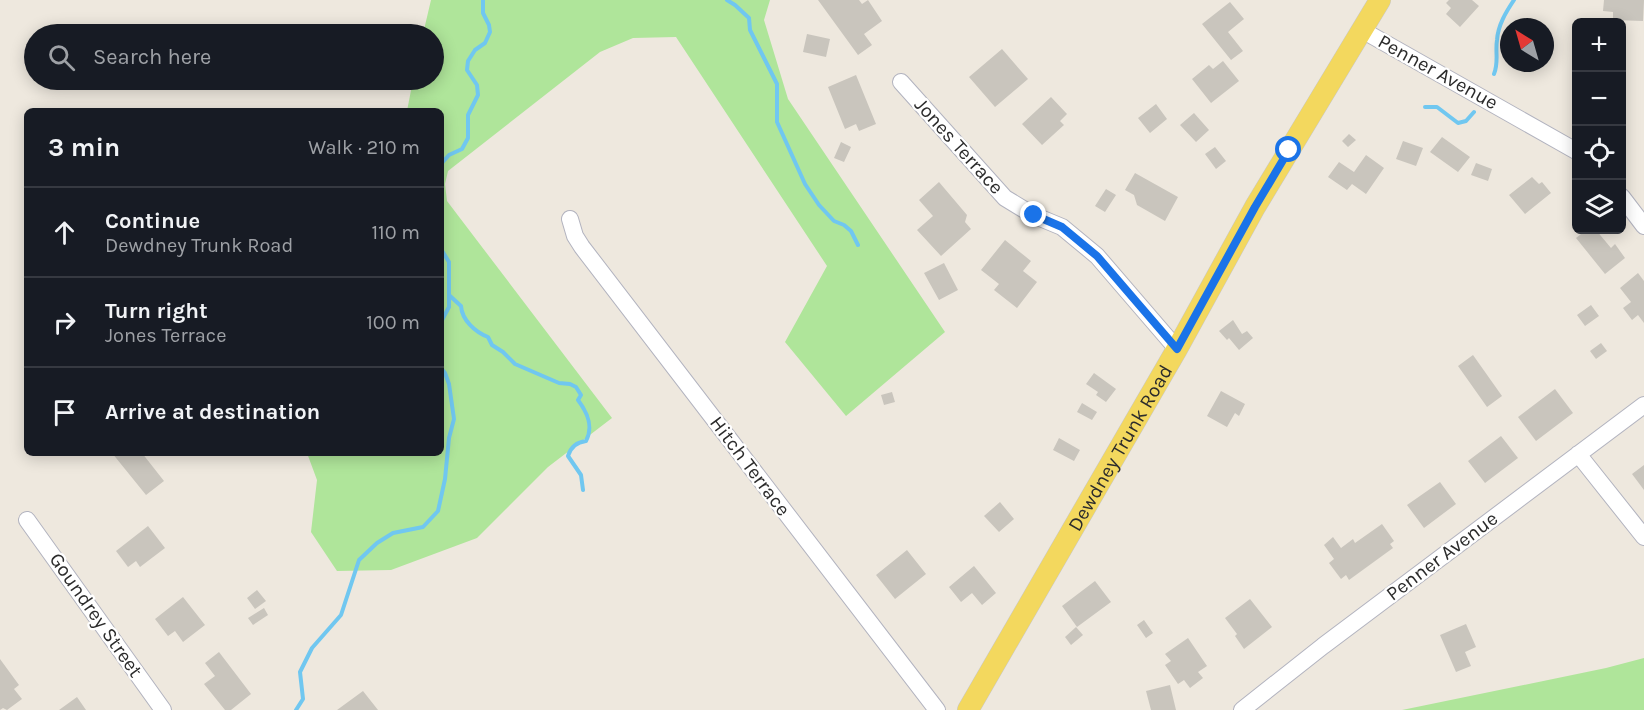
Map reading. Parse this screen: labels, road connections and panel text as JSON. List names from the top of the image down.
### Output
{
  "streets": {
    "main road": ["Dewdney Trunk Road"],
    "street": [
      "Penner Avenue",
      "Jones Terrace",
      "Hitch Terrace",
      "Goundrey Street"
    ]
  },
  "crossings": [
    ["Penner Avenue", "Dewdney Trunk Road"],
    ["Jones Terrace", "Dewdney Trunk Road"]
  ],
  "north": "top left",
  "page": {
    "map_buttons": ["+", "−"],
    "search": "Search here",
    "heading": ["3 min", "Walk · 210 m"],
    "list": [
      ["Continue", "Dewdney Trunk Road", "110 m"],
      ["Turn right", "Jones Terrace", "100 m"],
      "Arrive at destination"
    ]
  }
}
